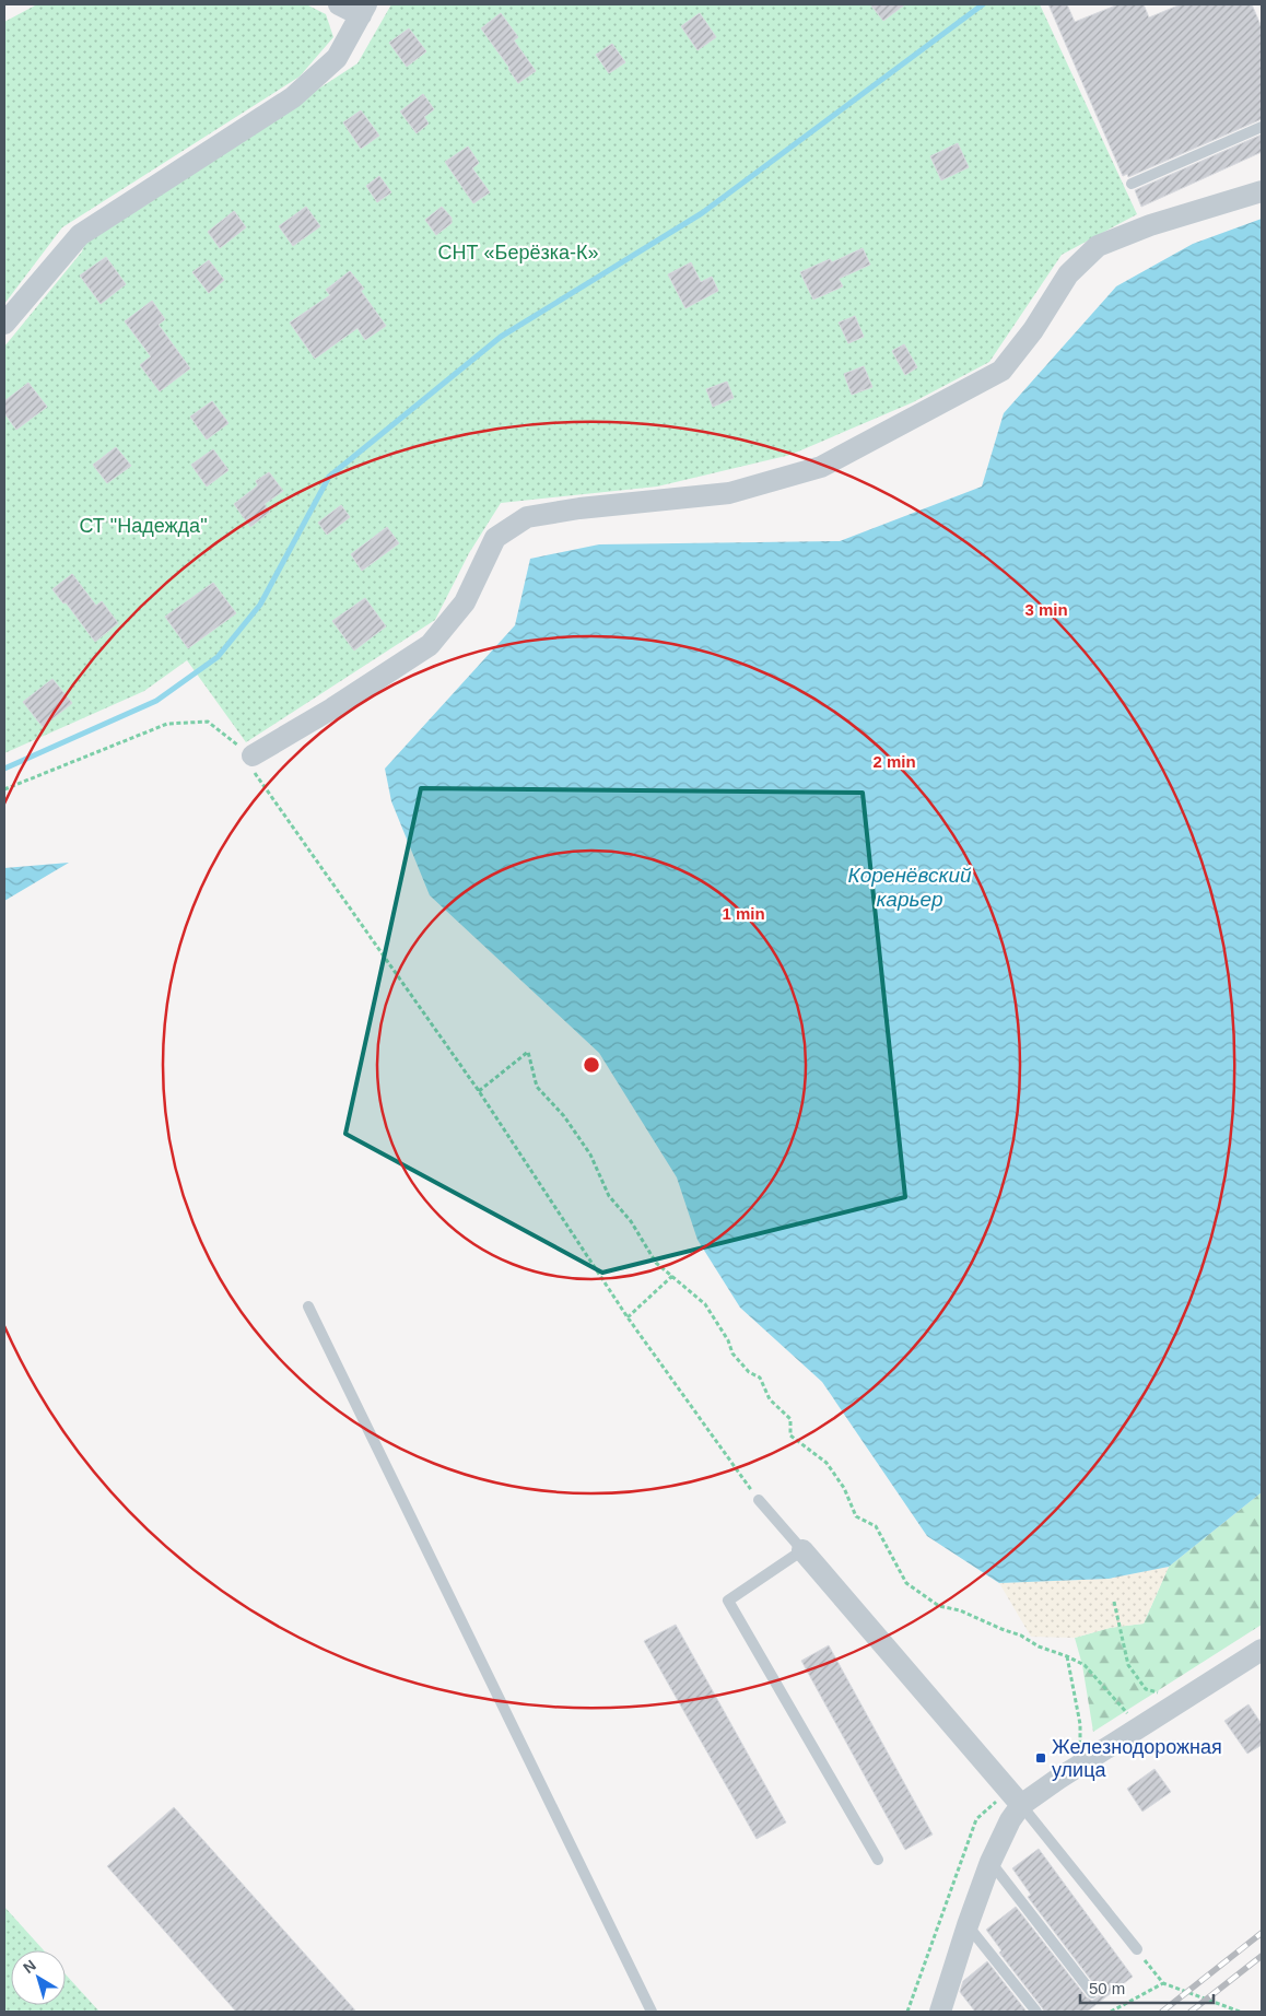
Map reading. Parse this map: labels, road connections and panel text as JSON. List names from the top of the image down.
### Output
{
  "water": ["Коренёвский карьер"],
  "parks": ["СНТ «Берёзка-К»", "СТ \"Надежда\""],
  "places": {
    "transit": ["Железнодорожная улица"]
  },
  "scale_bar": "50 m",
  "north": "top left",
  "rings": ["3 min", "2 min", "1 min"]
}
